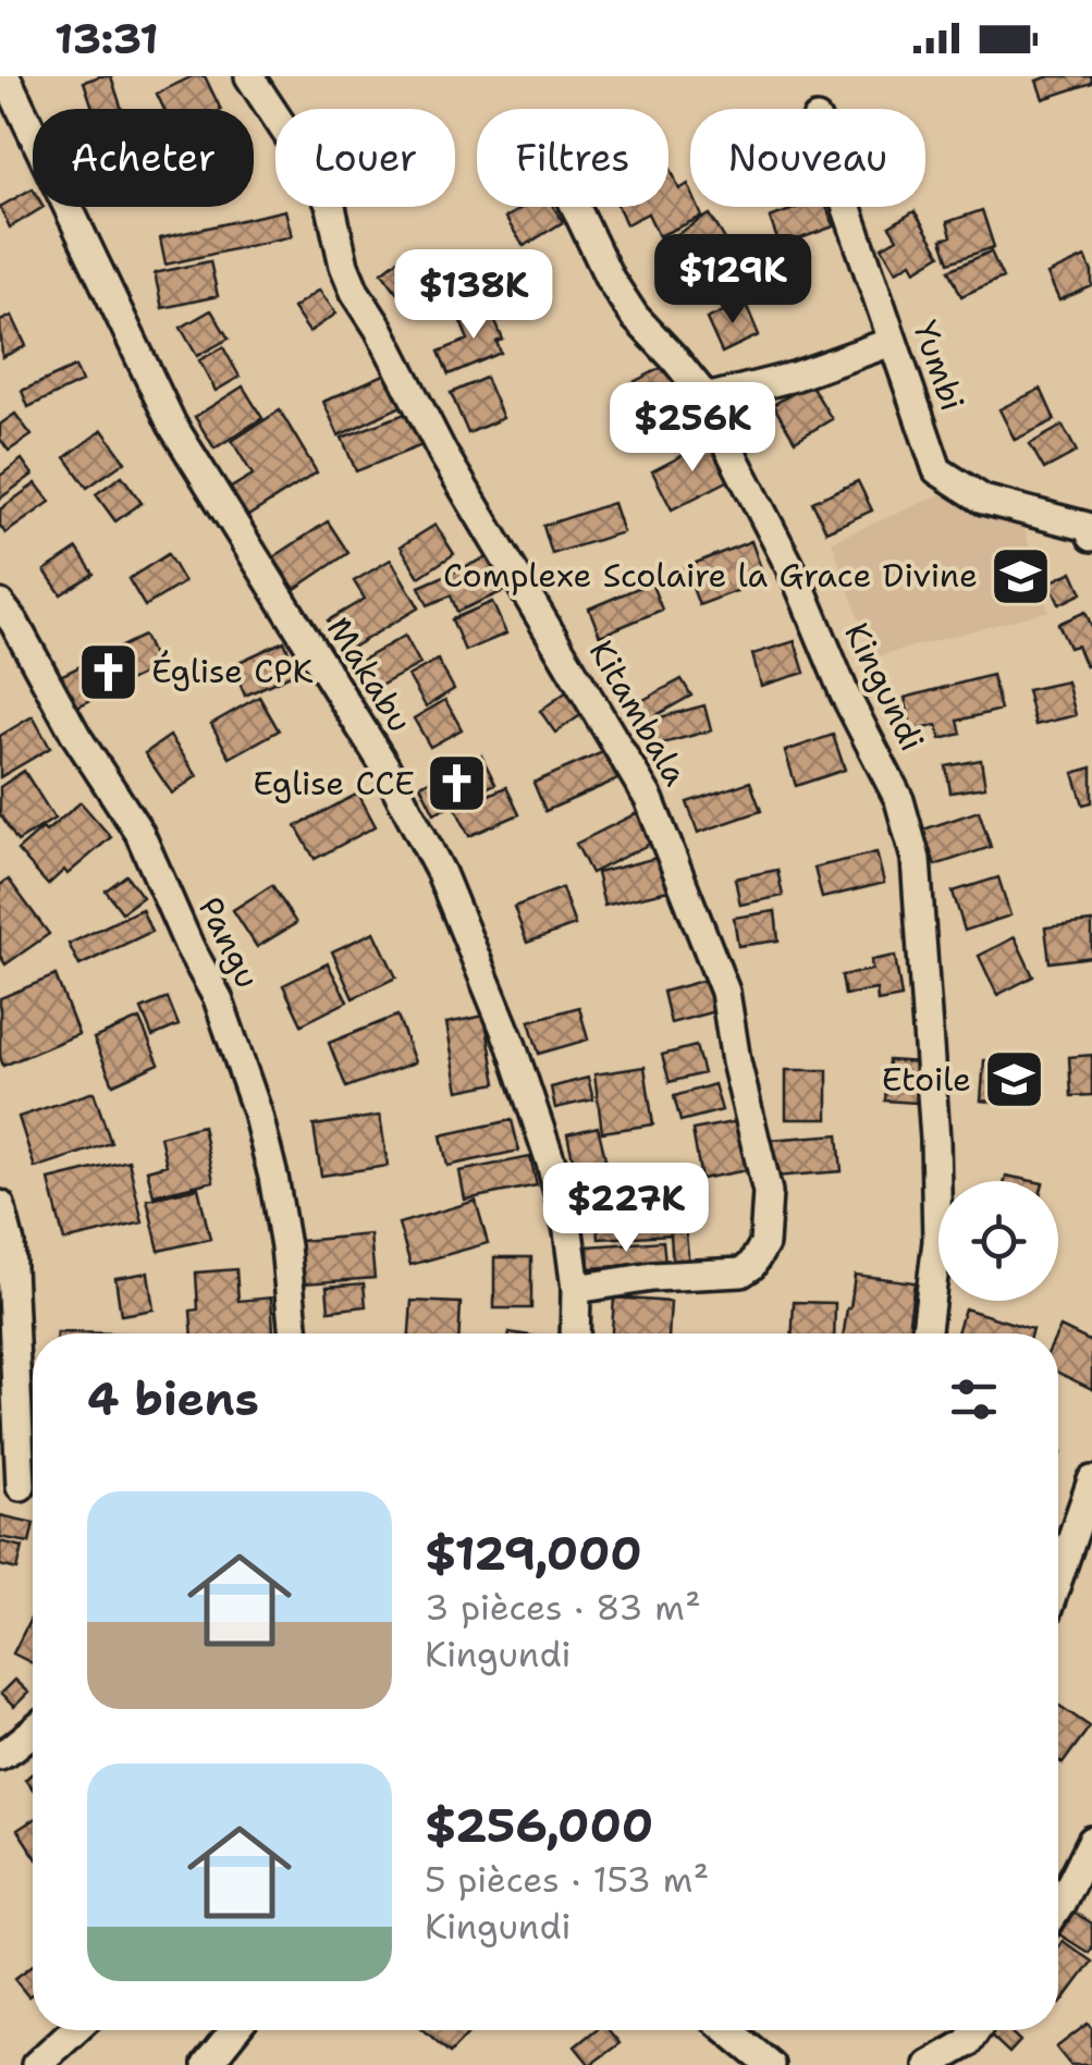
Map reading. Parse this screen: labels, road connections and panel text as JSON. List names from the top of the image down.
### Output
{
  "streets": {
    "street": [
      "Yumbi",
      "Makabu",
      "Kingundi",
      "Kitambala",
      "Pangu"
    ]
  },
  "crossings": [
    ["Makabu", "Kitambala"]
  ],
  "places": {
    "school or university": ["Complexe Scolaire la Grace Divine", "Etoile"],
    "church": ["Église CPK", "Eglise CCE"]
  },
  "page": {
    "status": "13:31",
    "chip": [
      "Acheter",
      "Louer",
      "Filtres",
      "Nouveau"
    ],
    "price": [
      "$129K",
      "$138K",
      "$256K",
      "$227K"
    ],
    "heading": "4 biens",
    "list": [
      {
        "name": "$129,000",
        "note": "3 pièces · 83 m² · Kingundi"
      },
      {
        "name": "$256,000",
        "note": "5 pièces · 153 m² · Kingundi"
      }
    ]
  }
}
